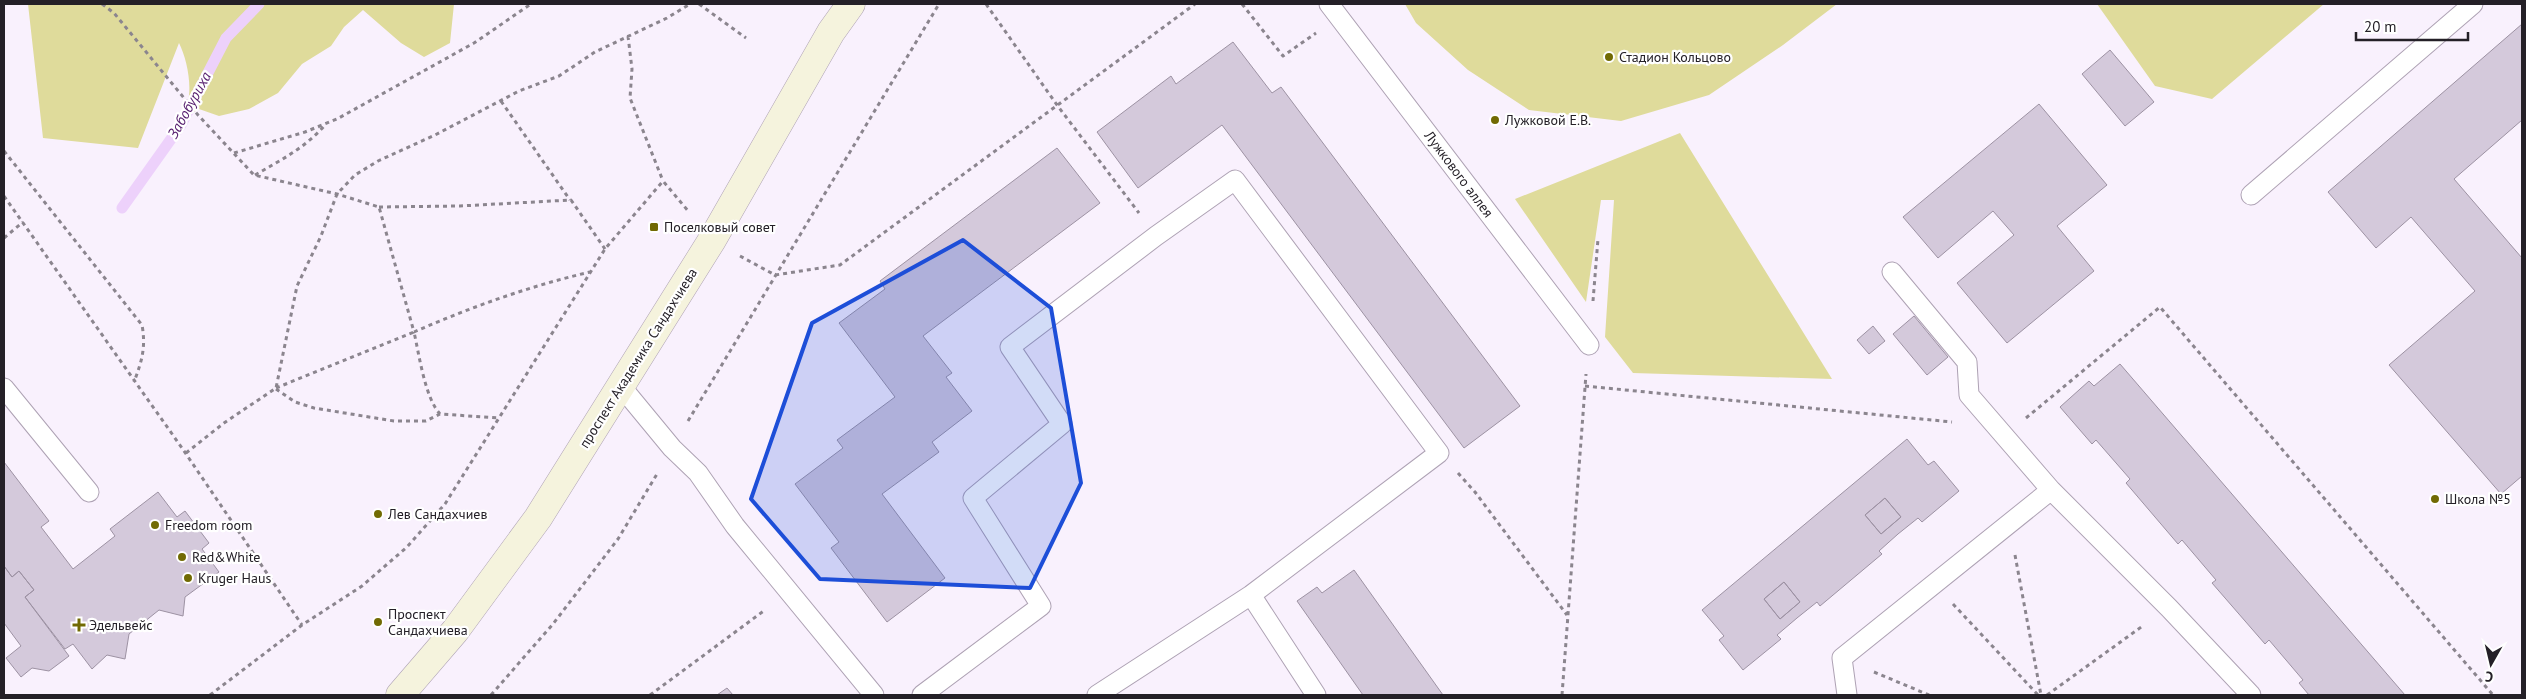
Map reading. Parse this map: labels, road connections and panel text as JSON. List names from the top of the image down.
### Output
{
  "streets": {
    "main road": ["проспект Академика Сандахчиева"],
    "lane": ["Лужкового аллея"]
  },
  "water": ["Забобуриха"],
  "places": {
    "other": [
      "Стадион Кольцово",
      "Лужковой Е.В.",
      "Школа №5",
      "Лев Сандахчиев",
      "Freedom room",
      "Red&White",
      "Kruger Haus",
      "Проспект Сандахчиева"
    ],
    "transit": ["Поселковый совет"],
    "health": ["Эдельвейс"]
  },
  "scale_bar": "20 m",
  "north": "bottom"
}
